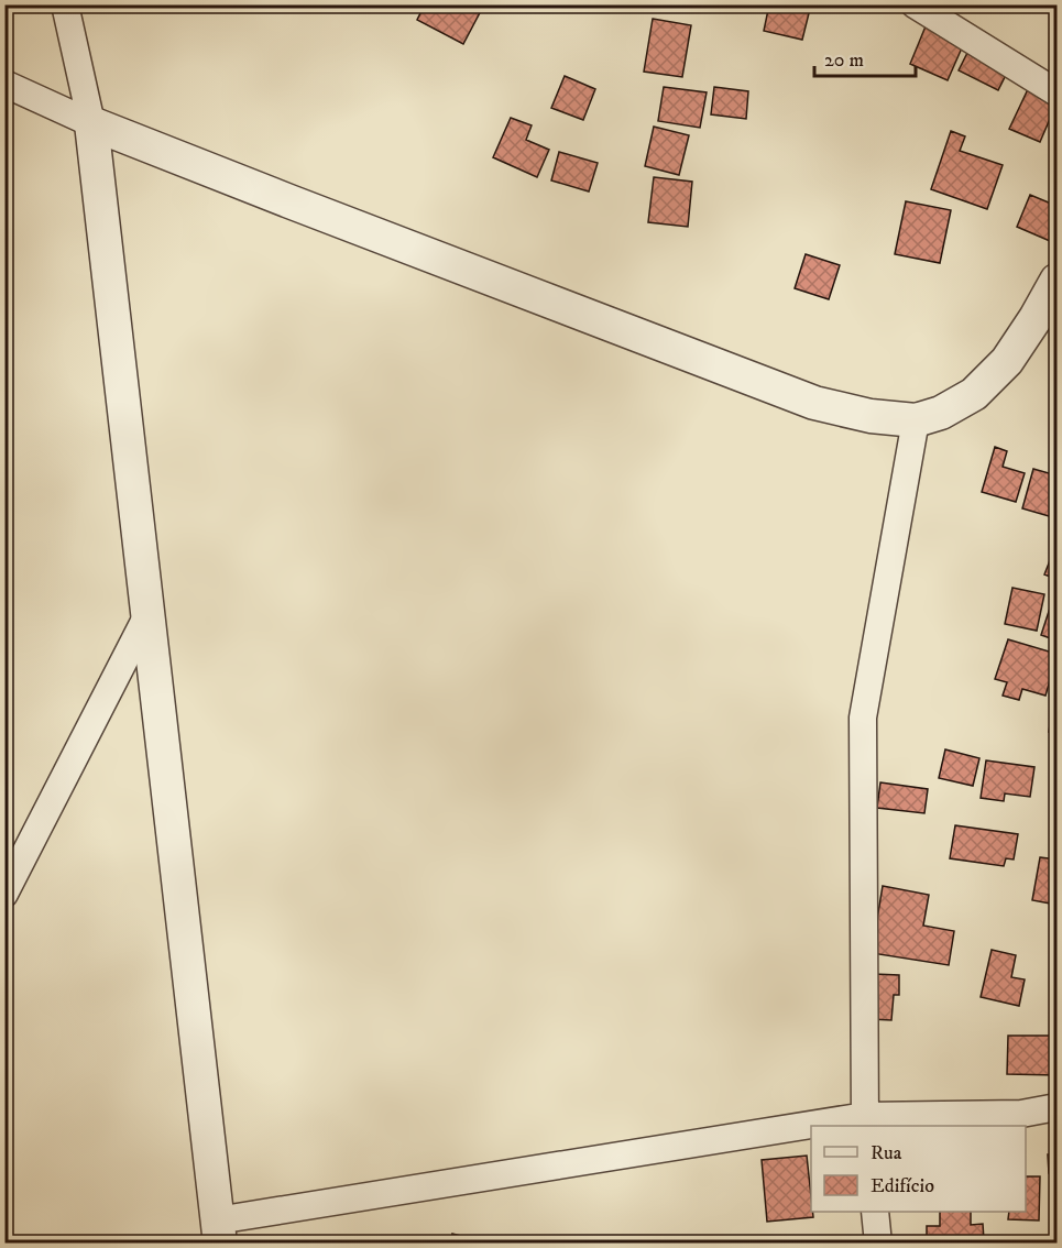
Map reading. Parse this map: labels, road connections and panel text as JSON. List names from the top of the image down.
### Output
{
  "legend": ["Rua", "Edifício"],
  "scale_bar": "20 m"
}
